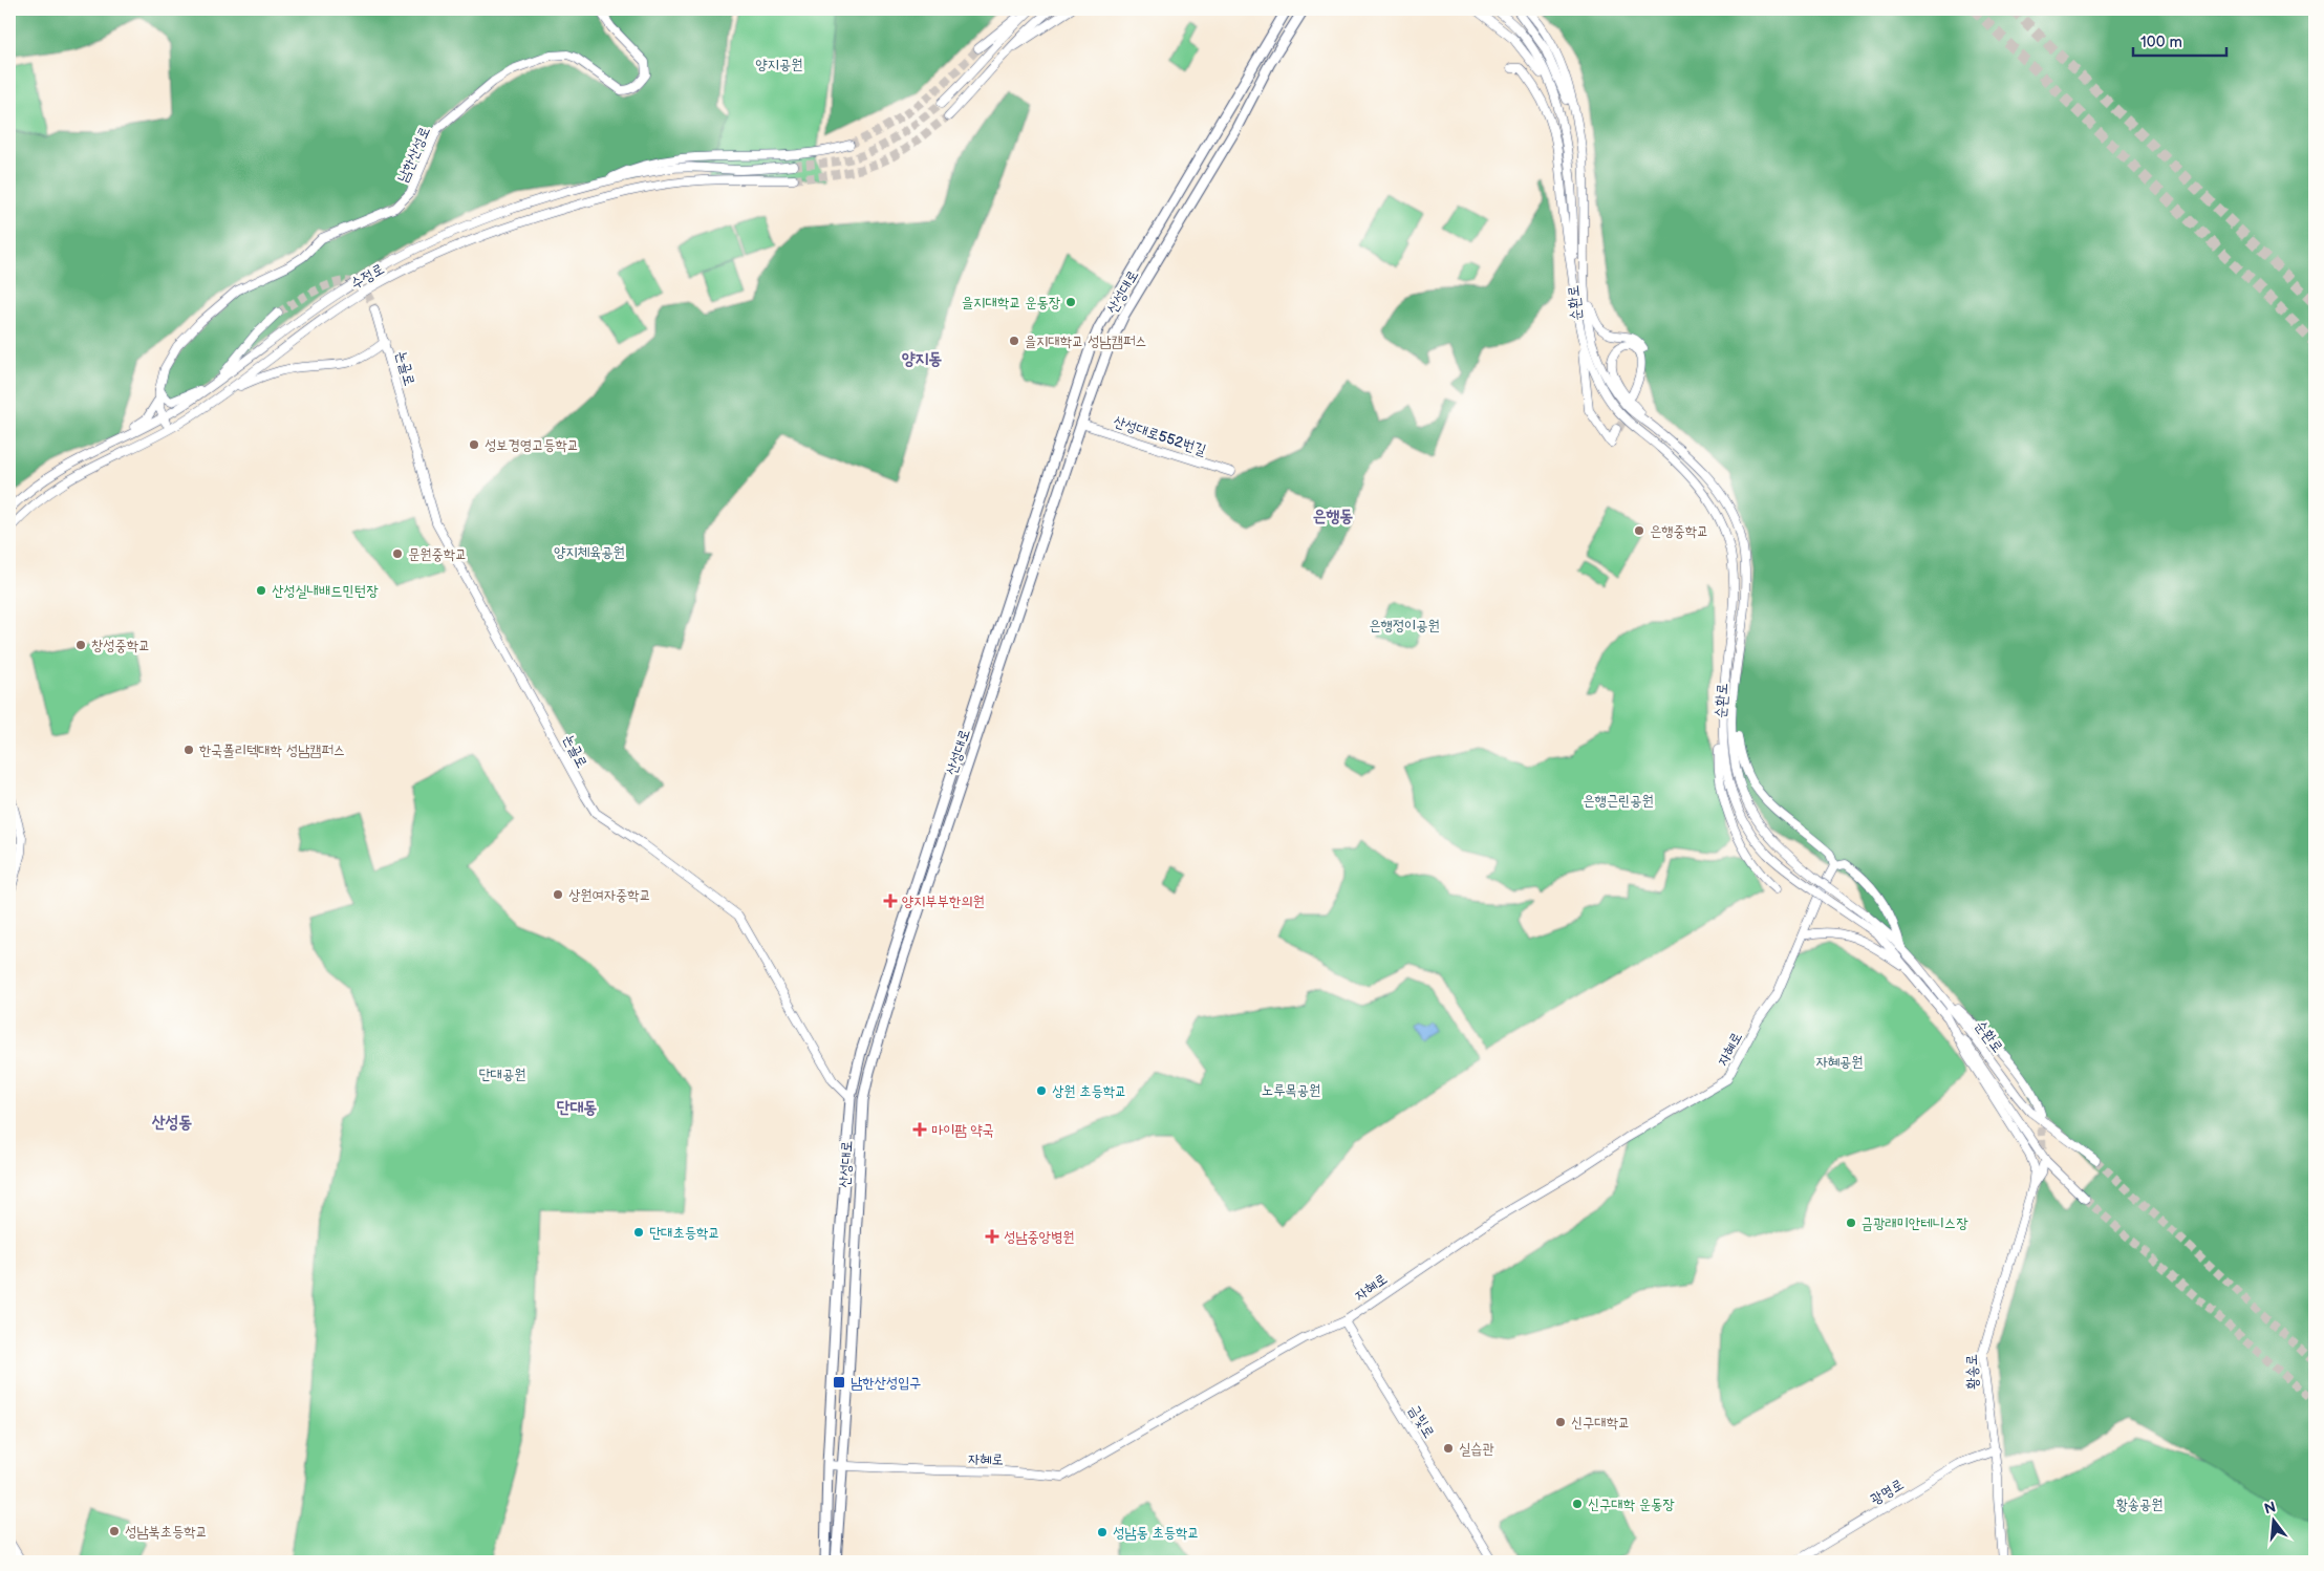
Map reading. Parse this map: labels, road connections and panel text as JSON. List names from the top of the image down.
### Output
{
  "streets": {
    "main road": [
      "남한산성로",
      "수정로",
      "산성대로",
      "순환로",
      "논골로",
      "산성대로552번길",
      "자혜로",
      "황송로",
      "금빛로",
      "광명로"
    ]
  },
  "crossings": [
    ["남한산성로", "수정로"],
    ["산성대로", "논골로"],
    ["산성대로", "산성대로552번길"],
    ["산성대로", "자혜로"],
    ["자혜로", "금빛로"],
    ["황송로", "광명로"]
  ],
  "districts": [
    "양지동",
    "은행동",
    "단대동",
    "산성동"
  ],
  "parks": [
    "양지공원",
    "양지체육공원",
    "은행정이공원",
    "은행근린공원",
    "자혜공원",
    "단대공원",
    "노루목공원",
    "황송공원"
  ],
  "places": {
    "other": [
      "을지대학교 운동장",
      "을지대학교 성남캠퍼스",
      "성보경영고등학교",
      "은행중학교",
      "문원중학교",
      "산성실내배드민턴장",
      "창성중학교",
      "한국폴리텍대학 성남캠퍼스",
      "상원여자중학교",
      "상원 초등학교",
      "금광래미안테니스장",
      "단대초등학교",
      "신구대학교",
      "실습관",
      "신구대학 운동장",
      "성남북초등학교",
      "성남동 초등학교"
    ],
    "health": ["양지부부한의원", "마이팜 약국", "성남중앙병원"],
    "transit": ["남한산성입구"]
  },
  "scale_bar": "100 m",
  "north": "top"
}
